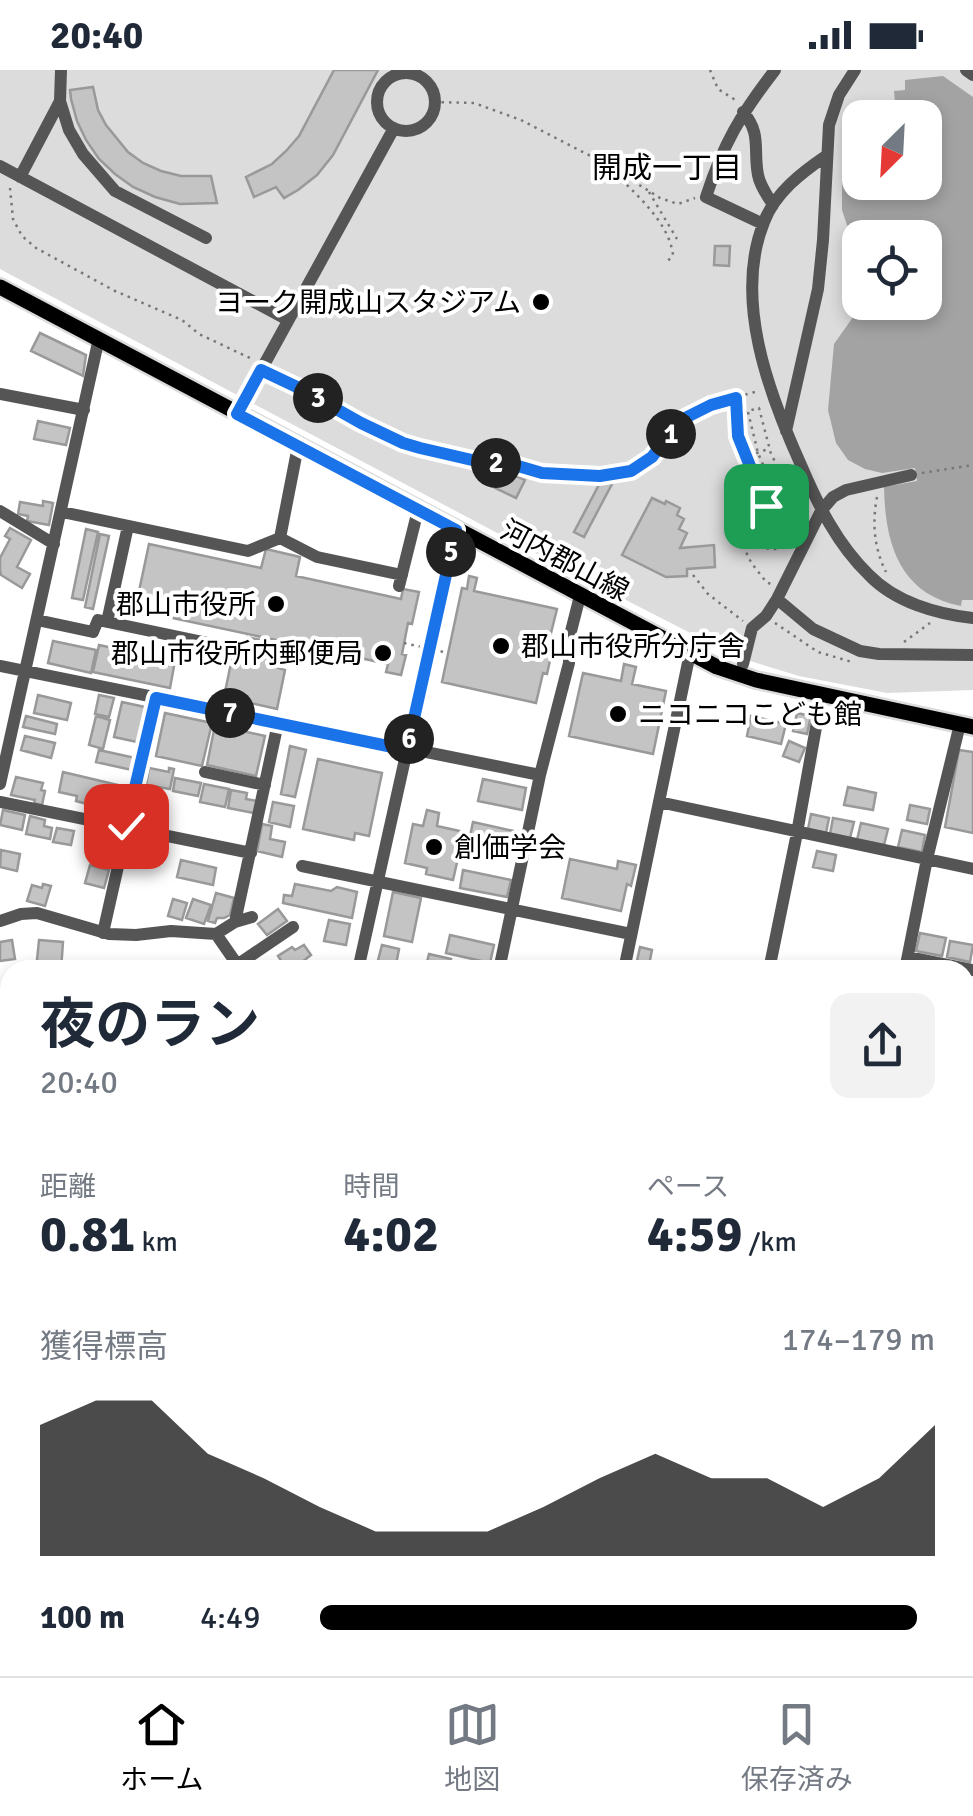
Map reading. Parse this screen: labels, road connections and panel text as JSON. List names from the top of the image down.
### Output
{
  "streets": {
    "main road": ["河内郡山線"]
  },
  "districts": ["開成一丁目"],
  "places": [
    "ヨーク開成山スタジアム",
    "郡山市役所",
    "郡山市役所分庁舎",
    "郡山市役所内郵便局",
    "ニコニコこども館",
    "創価学会"
  ],
  "north": "bottom left",
  "page": {
    "status": "20:40",
    "pins": [
      "3",
      "1",
      "2",
      "5",
      "7",
      "6"
    ],
    "heading": ["夜のラン", "20:40"],
    "stats": [
      ["距離", "0.81 km"],
      ["時間", "4:02"],
      ["ペース", "4:59 /km"]
    ],
    "chart": ["獲得標高", "174–179 m"],
    "list": [
      {
        "name": "100 m",
        "note": "4:49"
      }
    ],
    "tabs": ["ホーム", "地図", "保存済み"]
  }
}
